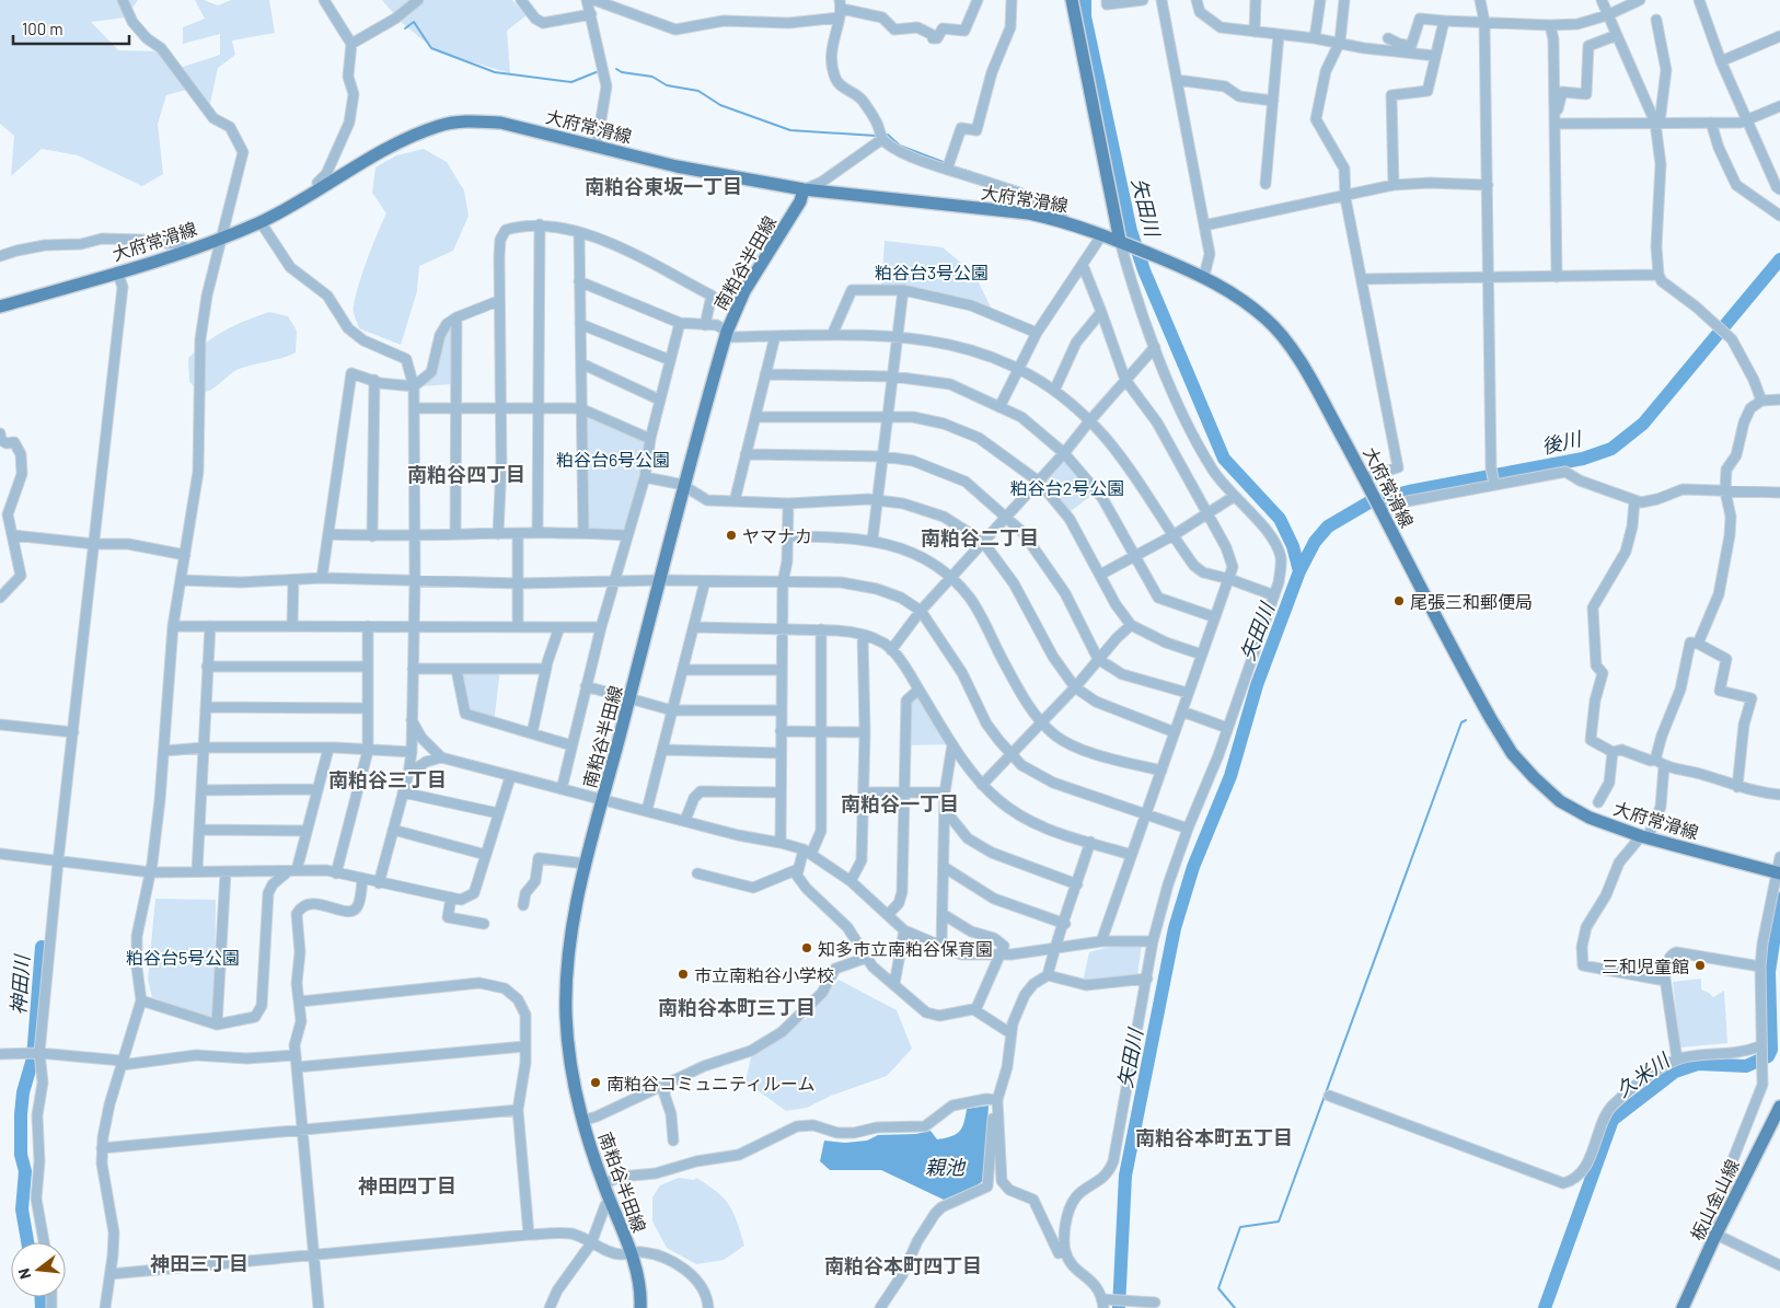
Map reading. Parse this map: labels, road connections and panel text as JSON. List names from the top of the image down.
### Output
{
  "streets": {
    "main road": ["大府常滑線", "南粕谷半田線", "板山金山線"]
  },
  "crossings": [
    ["大府常滑線", "南粕谷半田線"]
  ],
  "districts": [
    "南粕谷東坂一丁目",
    "南粕谷四丁目",
    "南粕谷二丁目",
    "南粕谷三丁目",
    "南粕谷一丁目",
    "南粕谷本町三丁目",
    "南粕谷本町五丁目",
    "神田四丁目",
    "神田三丁目",
    "南粕谷本町四丁目"
  ],
  "water": [
    "矢田川",
    "後川",
    "神田川",
    "久米川",
    "親池"
  ],
  "parks": [
    "粕谷台3号公園",
    "粕谷台6号公園",
    "粕谷台2号公園",
    "粕谷台5号公園"
  ],
  "places": [
    "ヤマナカ",
    "尾張三和郵便局",
    "知多市立南粕谷保育園",
    "三和児童館",
    "市立南粕谷小学校",
    "南粕谷コミュニティルーム"
  ],
  "scale_bar": "100 m",
  "north": "left"
}
